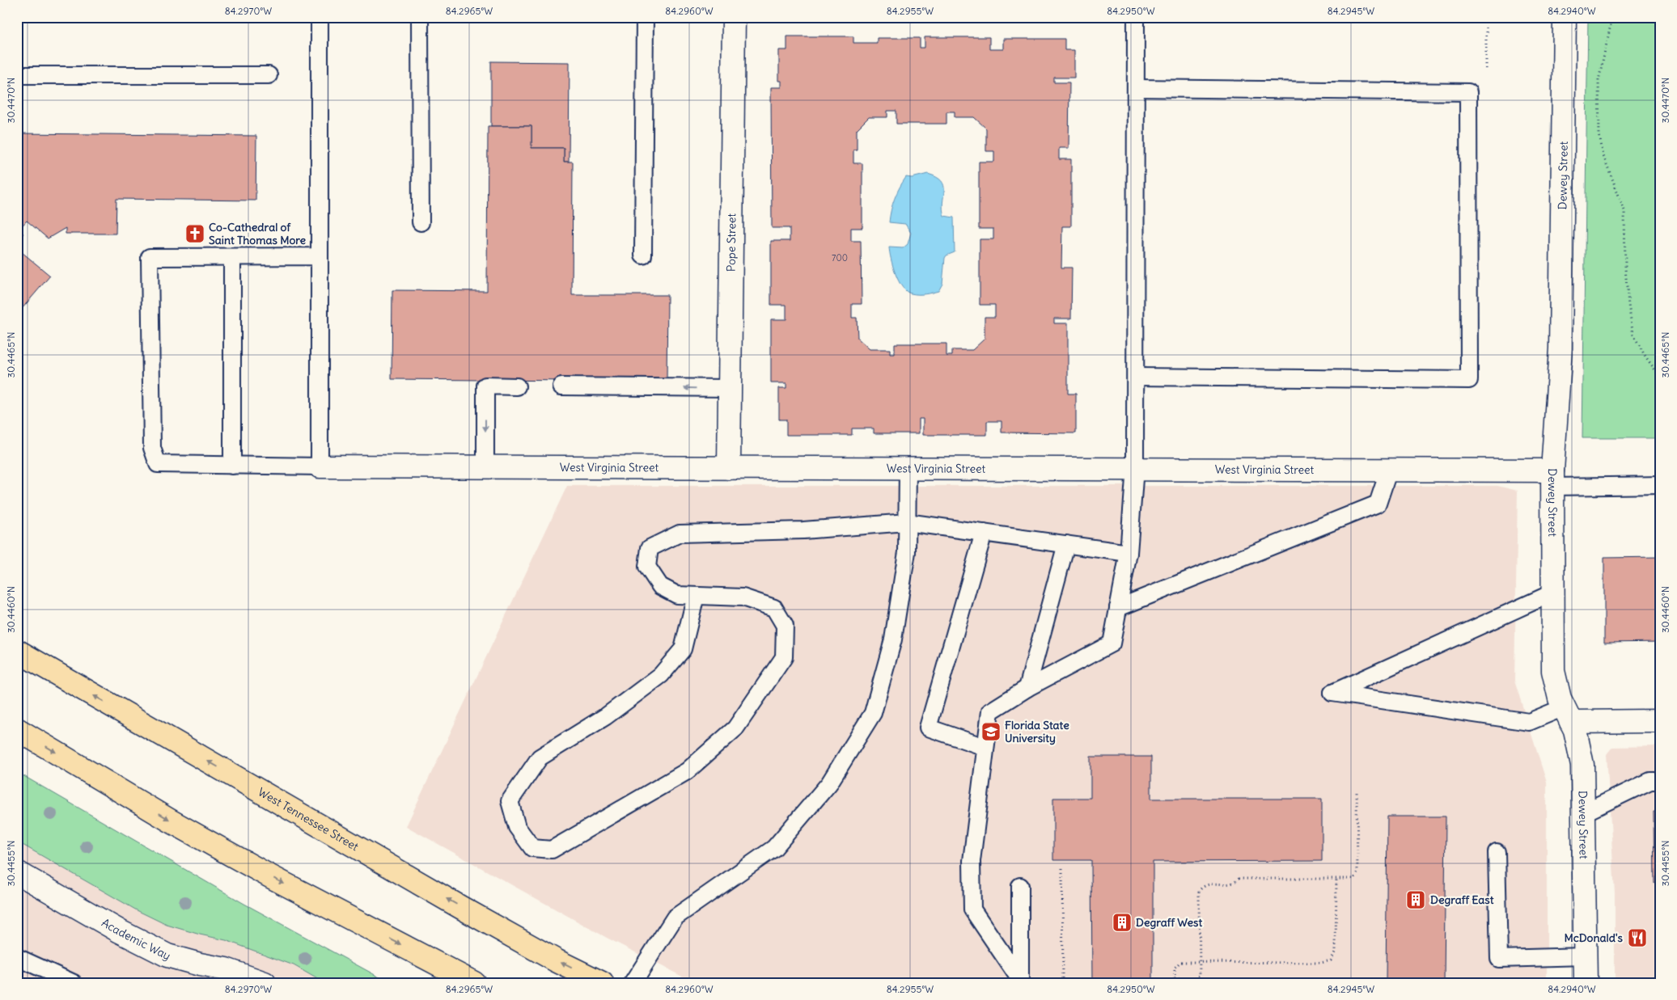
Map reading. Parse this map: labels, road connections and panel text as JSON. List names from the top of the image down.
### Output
{
  "streets": {
    "main road": ["West Tennessee Street"],
    "street": [
      "Dewey Street",
      "Pope Street",
      "West Virginia Street",
      "Academic Way"
    ]
  },
  "crossings": [
    ["Dewey Street", "West Virginia Street"],
    ["Pope Street", "West Virginia Street"]
  ],
  "places": {
    "church": ["Co-Cathedral of Saint Thomas More"],
    "school or university": ["Florida State University"],
    "building": ["Degraff East", "Degraff West"],
    "restaurant": ["McDonald's"]
  },
  "house_numbers": ["700"],
  "coordinates": [
    "84.2970°W",
    "84.2965°W",
    "84.2960°W",
    "84.2955°W",
    "84.2950°W",
    "84.2945°W",
    "84.2940°W",
    "30.4470°N",
    "30.4465°N",
    "30.4460°N",
    "30.4455°N"
  ]
}
